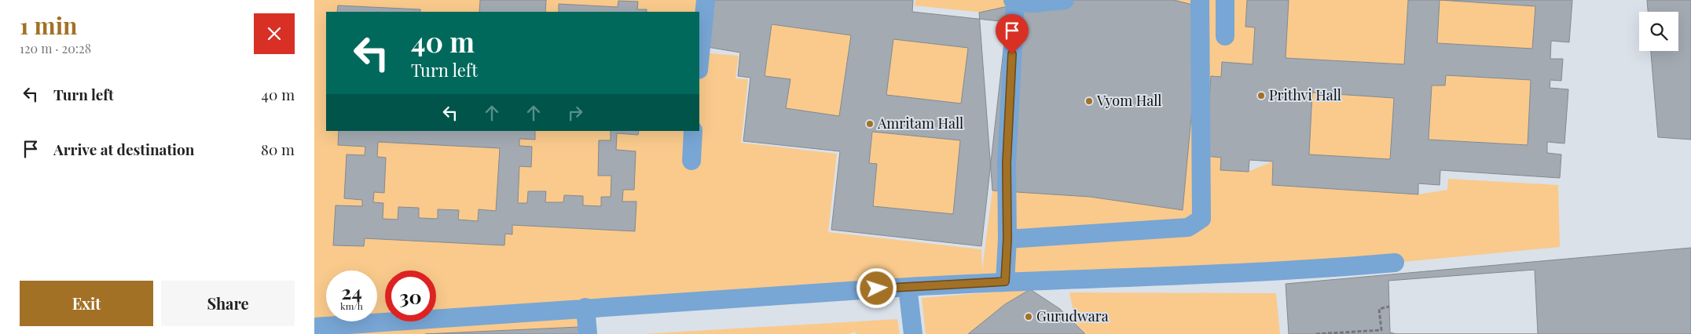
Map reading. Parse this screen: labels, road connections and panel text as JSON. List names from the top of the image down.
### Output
{
  "places": [
    "Prithvi Hall",
    "Vyom Hall",
    "Amritam Hall",
    "Gurudwara"
  ],
  "page": {
    "heading": ["1 min", "120 m · 20:28"],
    "turn": ["40 m", "Turn left"],
    "list": [
      {
        "name": "Turn left",
        "value": "40 m"
      },
      {
        "name": "Arrive at destination",
        "value": "80 m"
      }
    ],
    "speed": "24 km/h",
    "limit": "30",
    "buttons": ["Exit", "Share"]
  }
}
